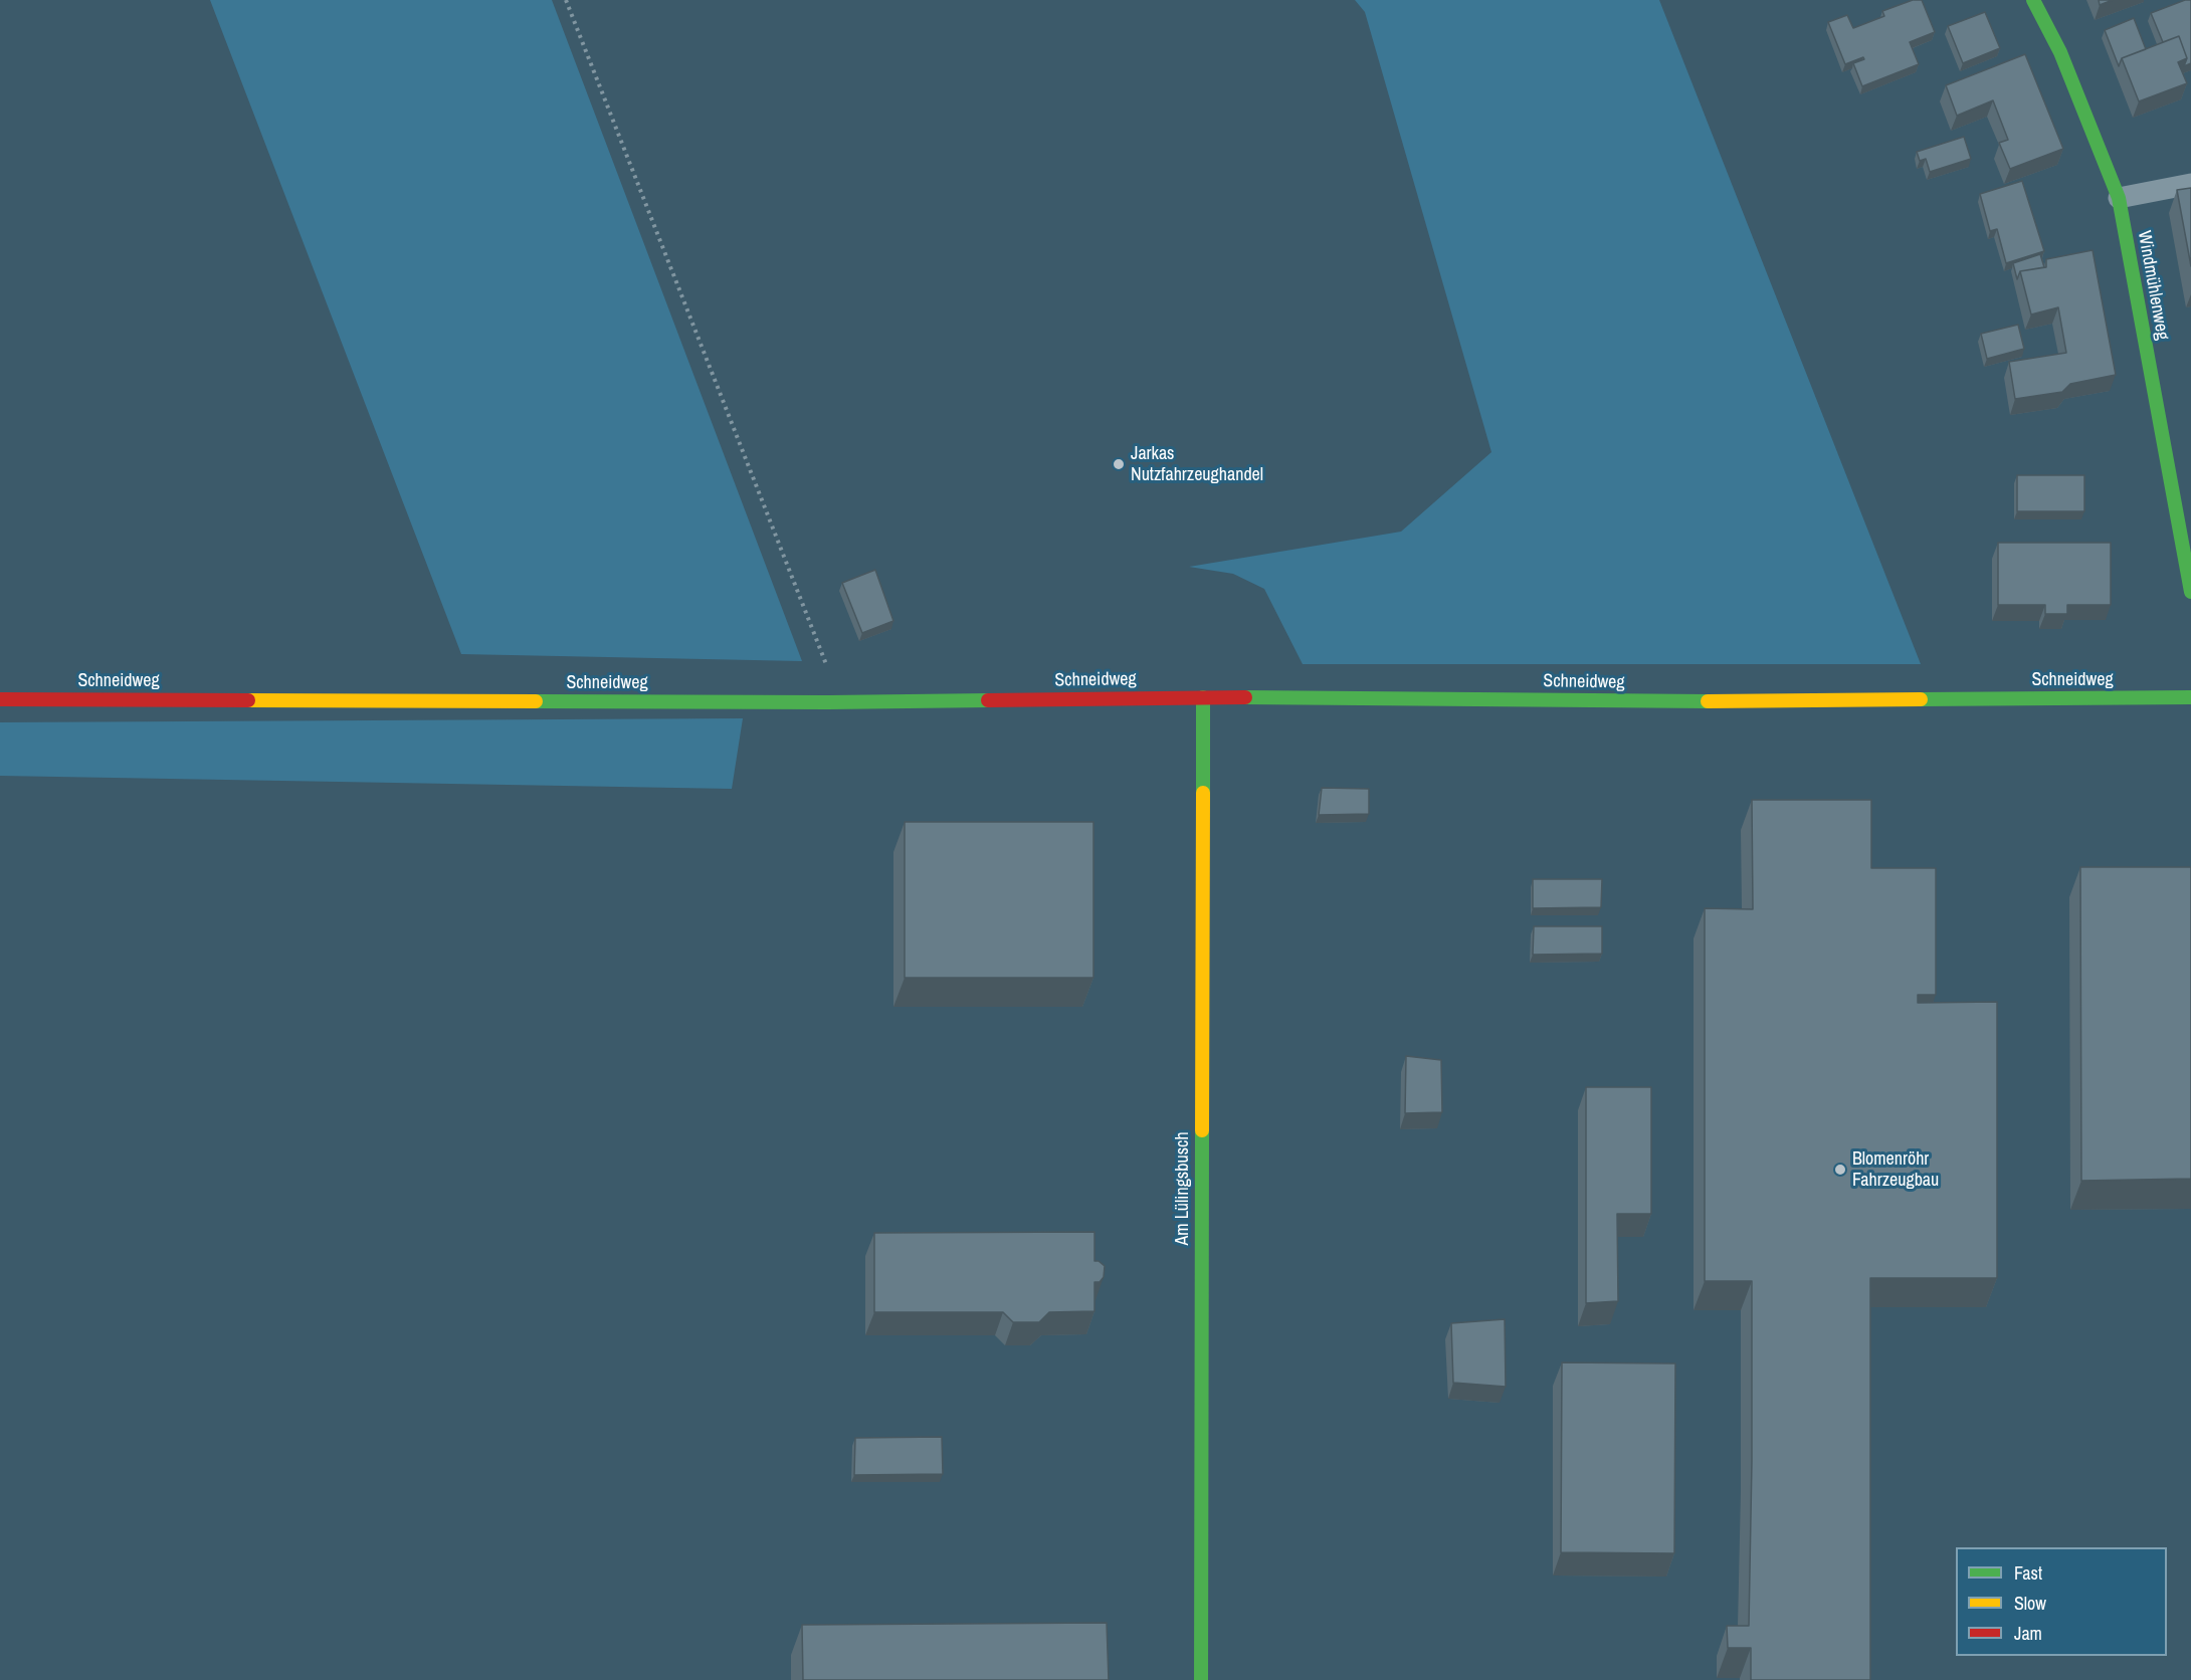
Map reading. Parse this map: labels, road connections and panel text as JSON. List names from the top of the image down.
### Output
{
  "streets": {
    "street": ["Windmühlenweg", "Schneidweg", "Am Lülingsbusch"]
  },
  "crossings": [
    ["Schneidweg", "Am Lülingsbusch"]
  ],
  "places": ["Jarkas Nutzfahrzeughandel", "Blomenröhr Fahrzeugbau"],
  "legend": ["Fast", "Slow", "Jam"]
}
